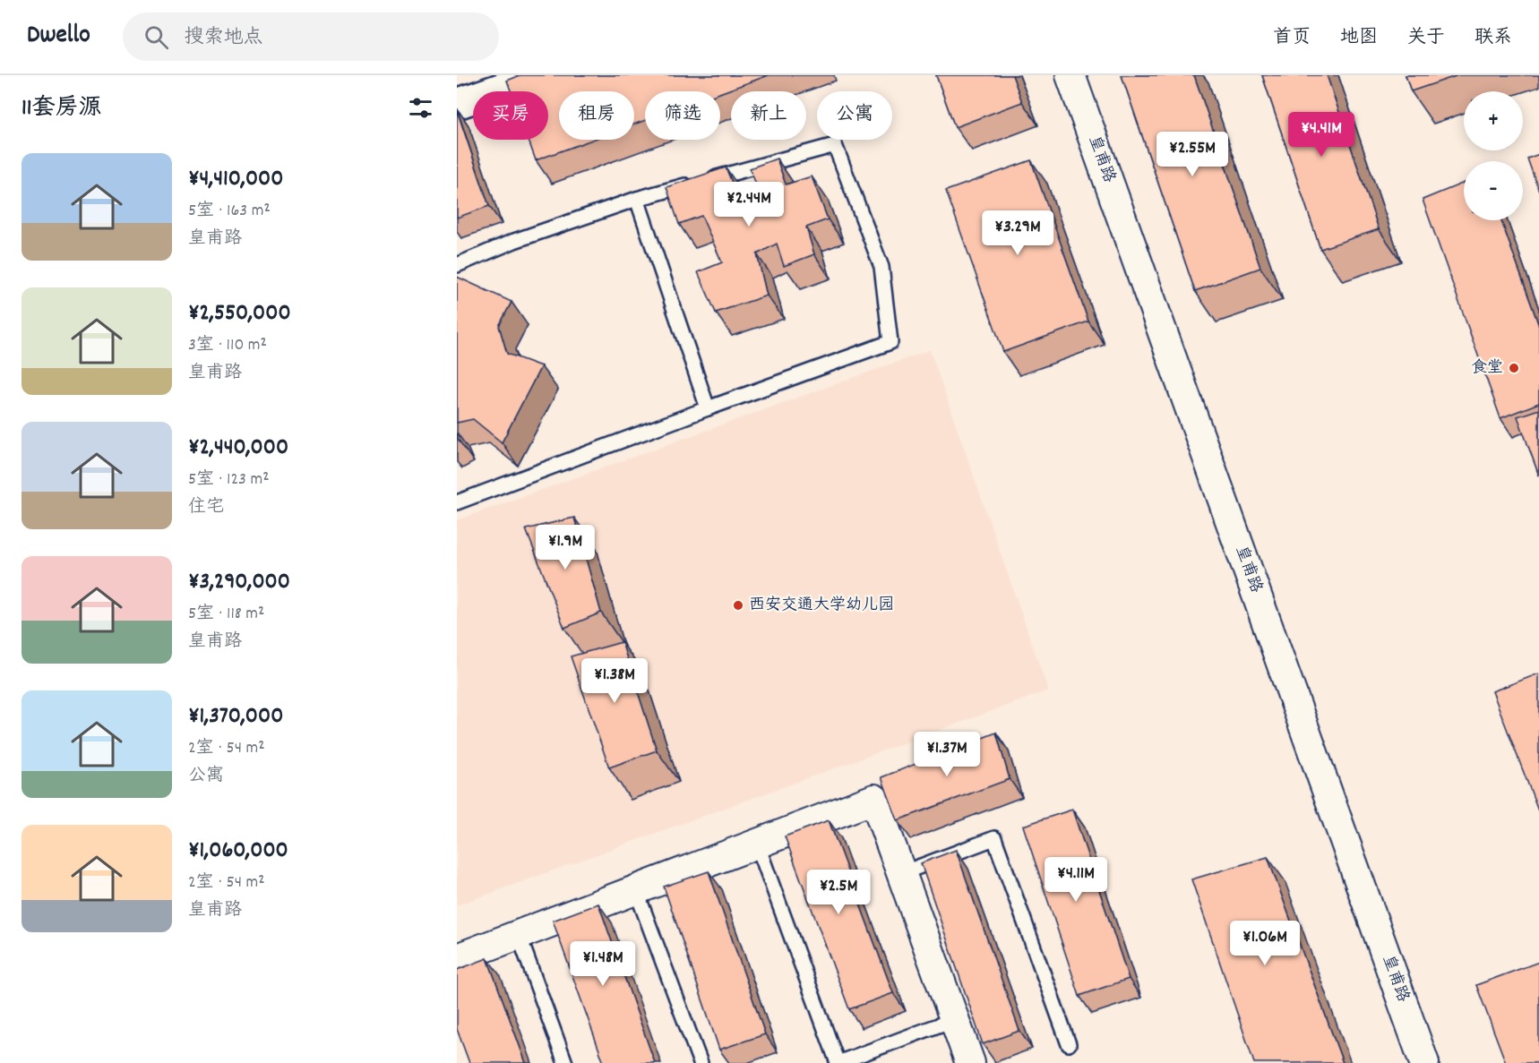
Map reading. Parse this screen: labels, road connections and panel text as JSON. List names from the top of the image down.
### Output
{
  "streets": {
    "street": ["皇甫路"]
  },
  "places": ["食堂", "西安交通大学幼儿园"],
  "page": {
    "header": "Dwello",
    "search": "搜索地点",
    "nav": [
      "首页",
      "地图",
      "关于",
      "联系"
    ],
    "heading": "11套房源",
    "map_buttons": ["+", "−"],
    "chip": [
      "买房",
      "租房",
      "筛选",
      "新上",
      "公寓"
    ],
    "price": [
      "¥4.41M",
      "¥2.55M",
      "¥2.44M",
      "¥3.29M",
      "¥1.9M",
      "¥1.38M",
      "¥1.37M",
      "¥4.11M",
      "¥2.5M",
      "¥1.06M",
      "¥1.48M"
    ],
    "list": [
      {
        "name": "¥4,410,000",
        "note": "5室 · 163 m² · 皇甫路"
      },
      {
        "name": "¥2,550,000",
        "note": "3室 · 110 m² · 皇甫路"
      },
      {
        "name": "¥2,440,000",
        "note": "5室 · 123 m² · 住宅"
      },
      {
        "name": "¥3,290,000",
        "note": "5室 · 118 m² · 皇甫路"
      },
      {
        "name": "¥1,370,000",
        "note": "2室 · 54 m² · 公寓"
      },
      {
        "name": "¥1,060,000",
        "note": "2室 · 54 m² · 皇甫路"
      }
    ]
  }
}
